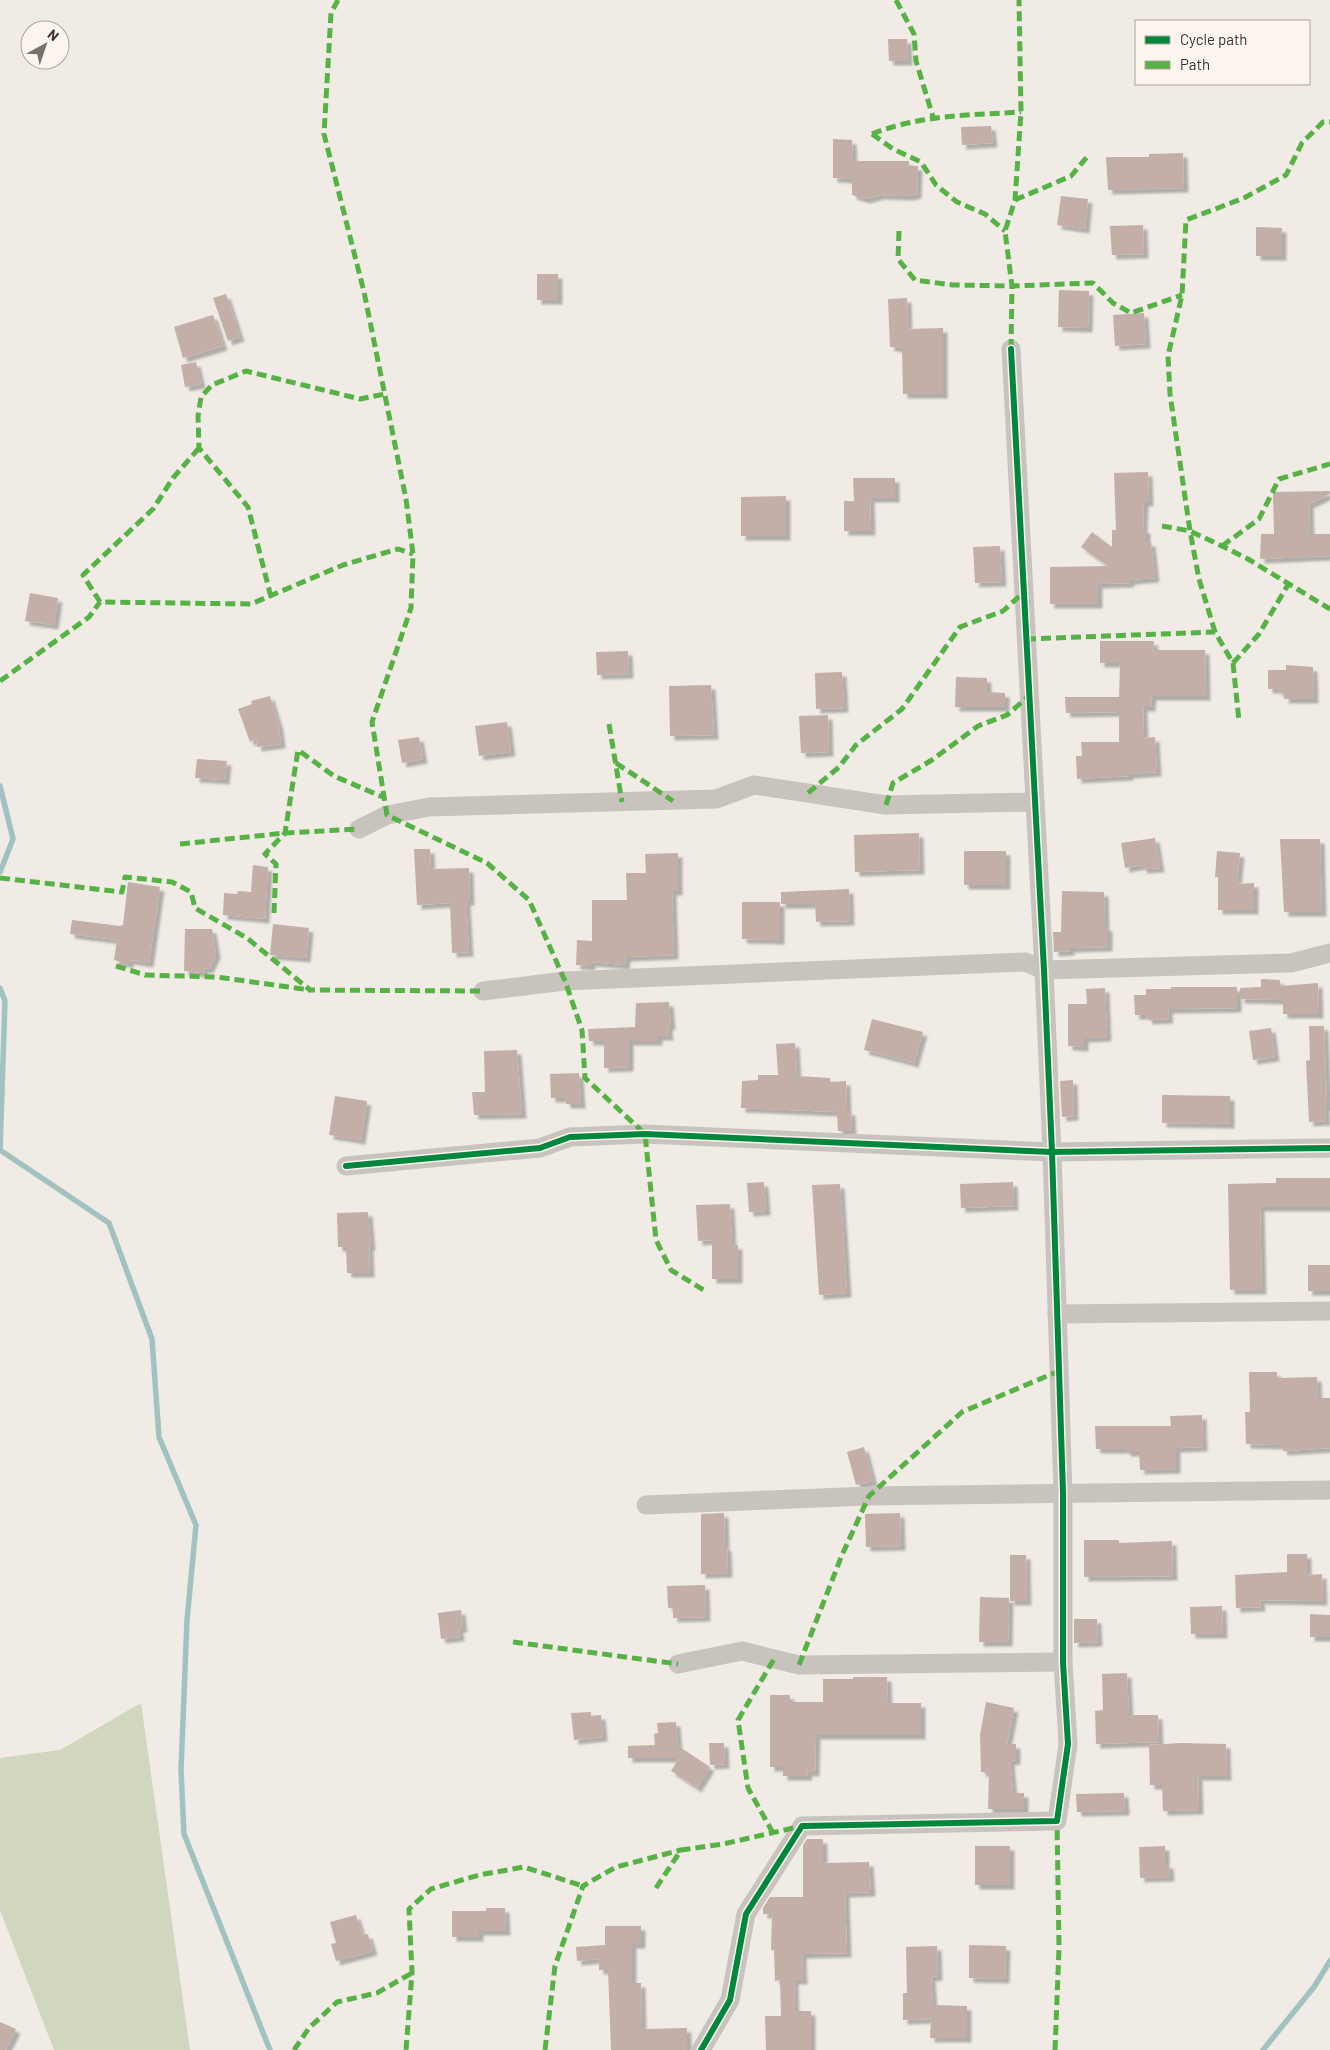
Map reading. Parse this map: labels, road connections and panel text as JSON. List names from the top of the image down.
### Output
{
  "legend": ["Cycle path", "Path"],
  "north": "top right"
}
